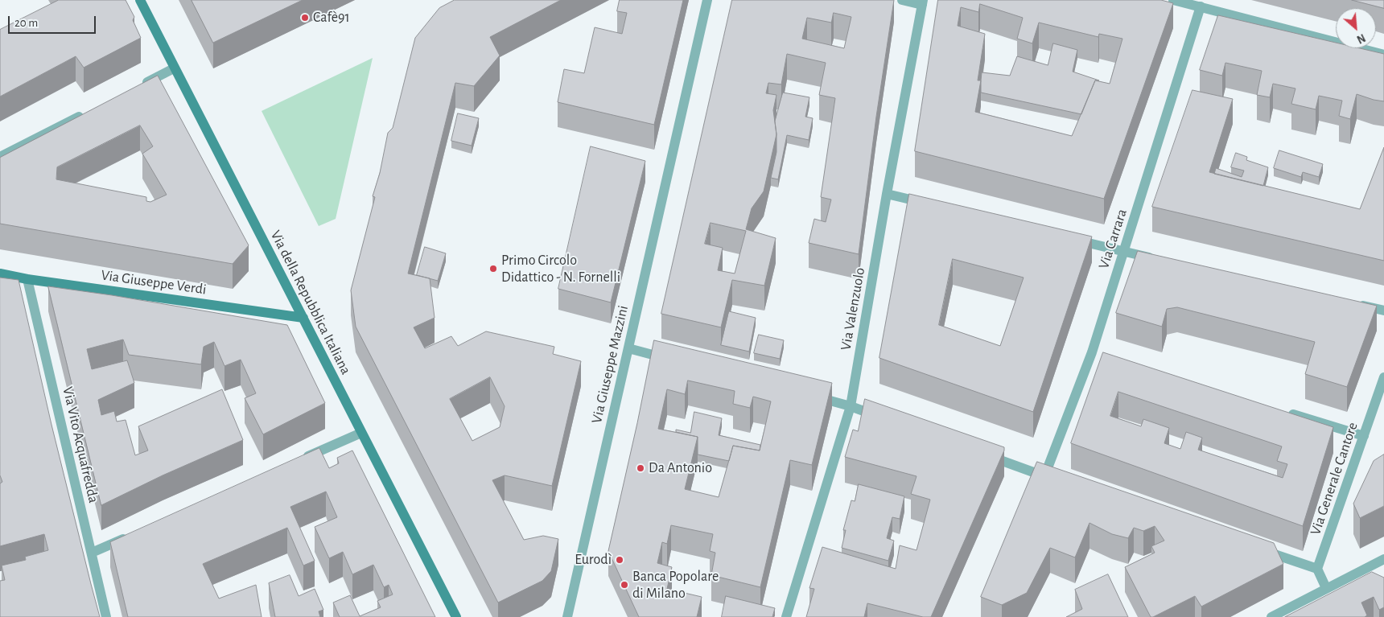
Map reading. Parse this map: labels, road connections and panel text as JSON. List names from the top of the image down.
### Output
{
  "streets": {
    "street": [
      "Via Carrara",
      "Via Giuseppe Verdi",
      "Via della Repubblica Italiana",
      "Via Valenzuolo",
      "Via Giuseppe Mazzini",
      "Via Vito Acquafredda",
      "Via Generale Cantore"
    ]
  },
  "crossings": [
    ["Via Giuseppe Verdi", "Via della Repubblica Italiana"],
    ["Via Giuseppe Verdi", "Via Vito Acquafredda"]
  ],
  "places": [
    "Cafè91",
    "Primo Circolo Didattico - N. Fornelli",
    "Da Antonio",
    "Eurodì",
    "Banca Popolare di Milano"
  ],
  "scale_bar": "20 m",
  "north": "bottom right"
}
